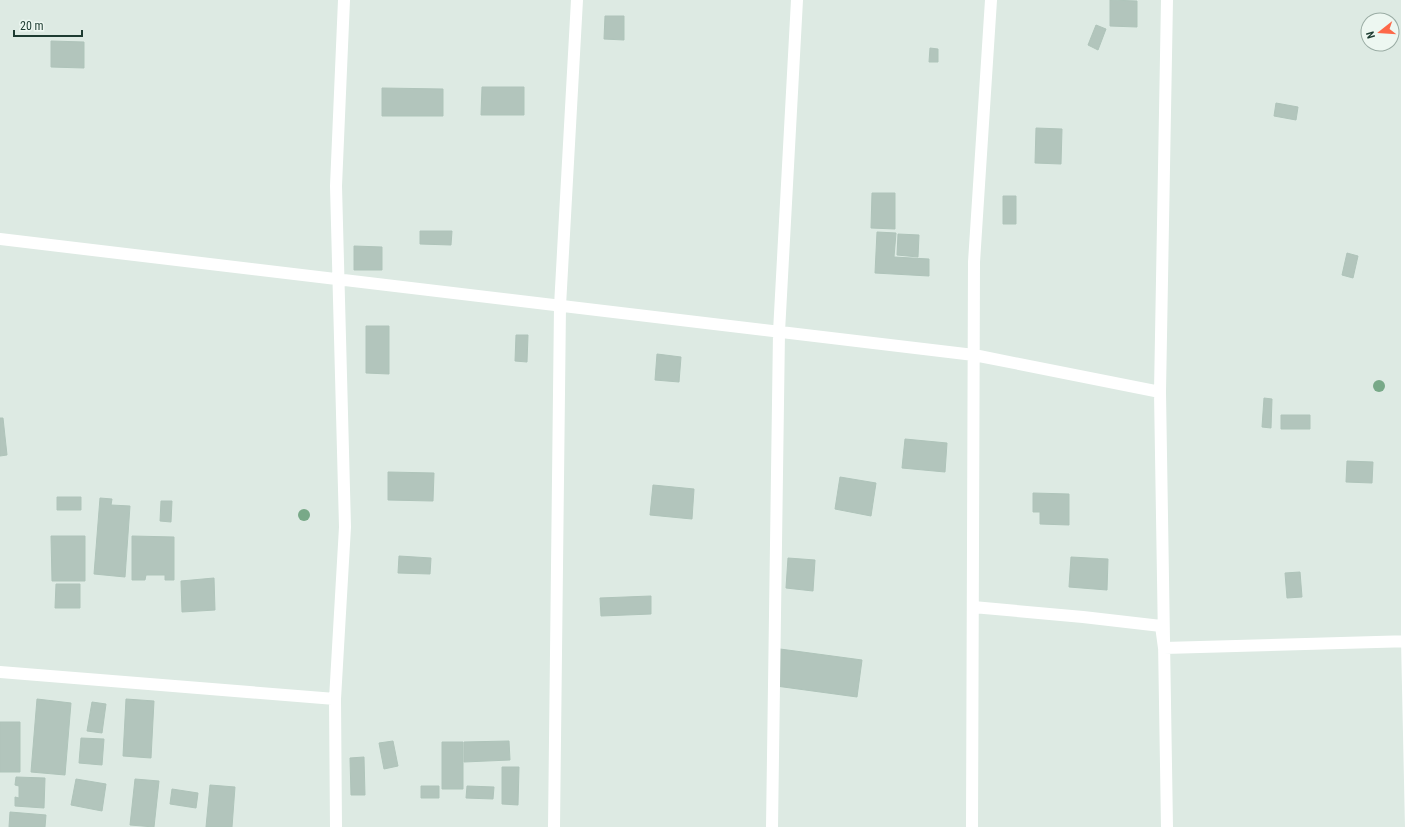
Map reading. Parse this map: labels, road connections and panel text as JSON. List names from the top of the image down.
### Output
{
  "scale_bar": "20 m",
  "north": "left"
}
